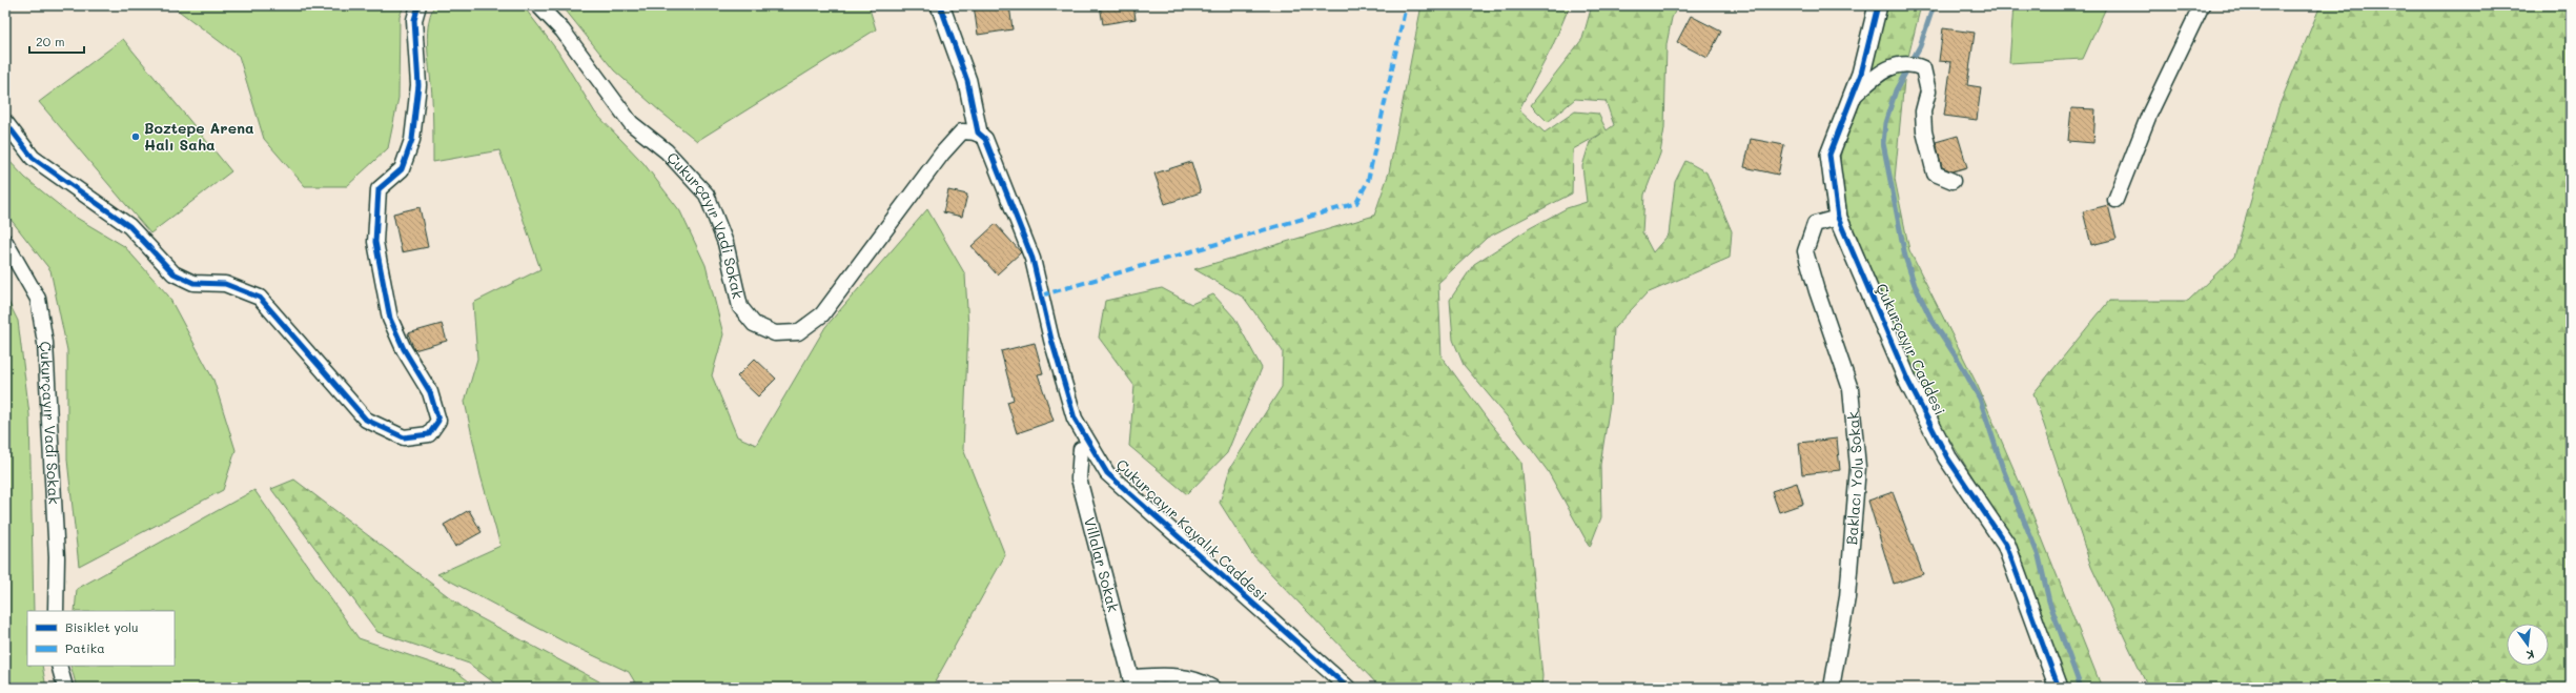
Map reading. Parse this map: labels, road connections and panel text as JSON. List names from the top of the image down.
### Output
{
  "streets": {
    "street": [
      "Çukurçayır Vadi Sokak",
      "Çukurçayır Caddesi",
      "Baklacı Yolu Sokak",
      "Çukurçayır Kayalık Caddesi",
      "Villalar Sokak"
    ]
  },
  "crossings": [
    ["Çukurçayır Vadi Sokak", "Çukurçayır Kayalık Caddesi"],
    ["Çukurçayır Caddesi", "Baklacı Yolu Sokak"],
    ["Çukurçayır Kayalık Caddesi", "Villalar Sokak"]
  ],
  "places": ["Boztepe Arena Halı Saha"],
  "legend": ["Bisiklet yolu", "Patika"],
  "scale_bar": "20 m",
  "north": "bottom"
}
